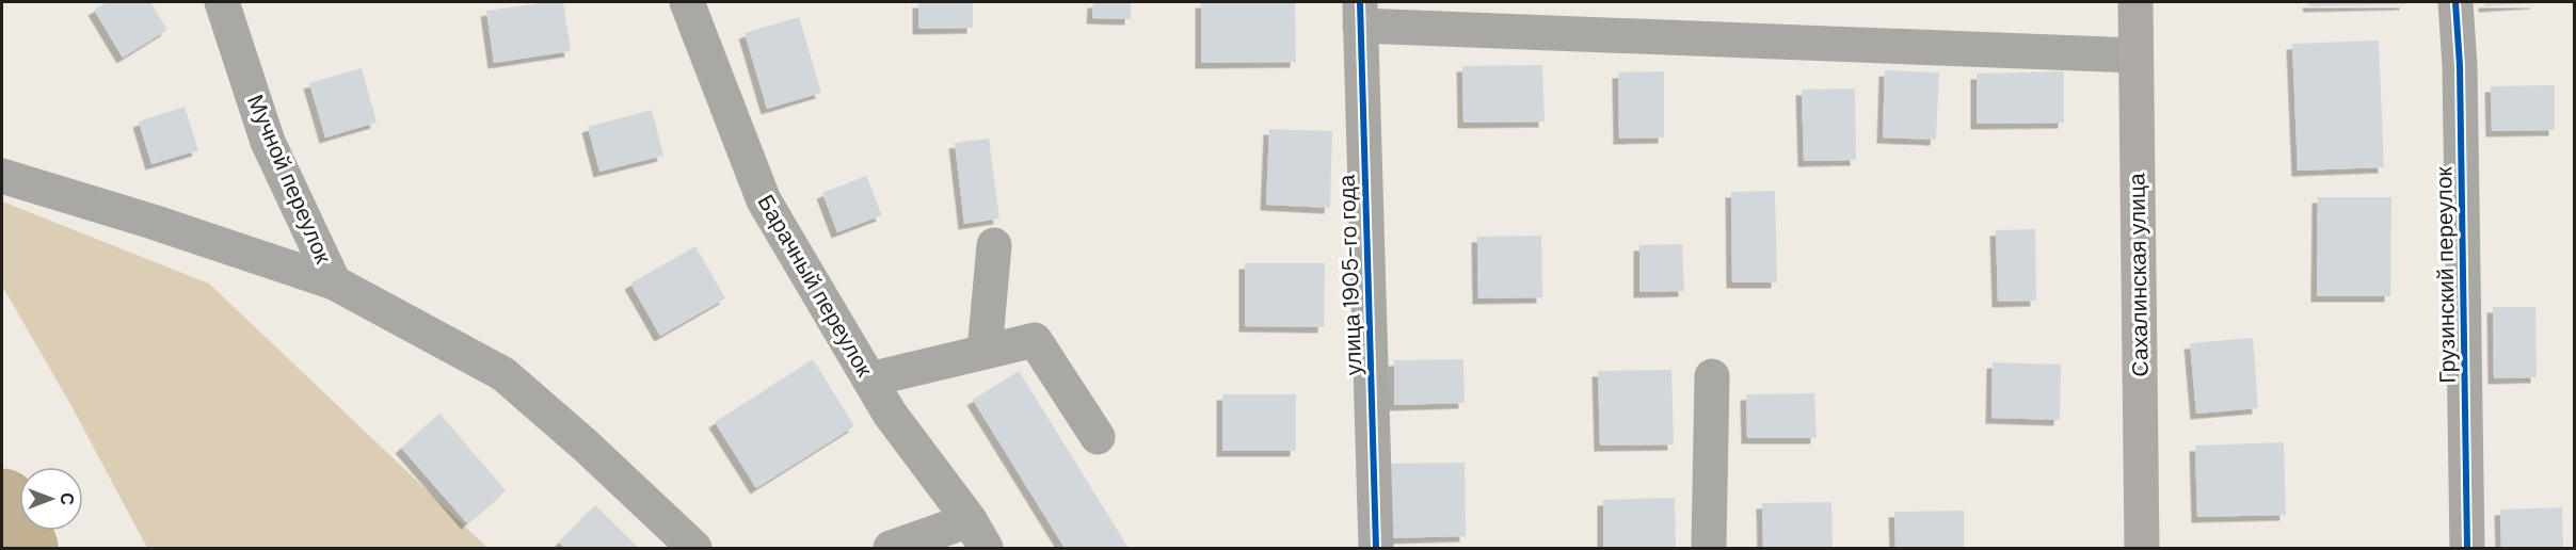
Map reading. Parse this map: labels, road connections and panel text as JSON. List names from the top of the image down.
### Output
{
  "streets": {
    "main road": ["Сахалинская улица"],
    "street": [
      "Мучной переулок",
      "улица 1905-го года",
      "Грузинский переулок",
      "Барачный переулок"
    ]
  },
  "north": "right"
}
